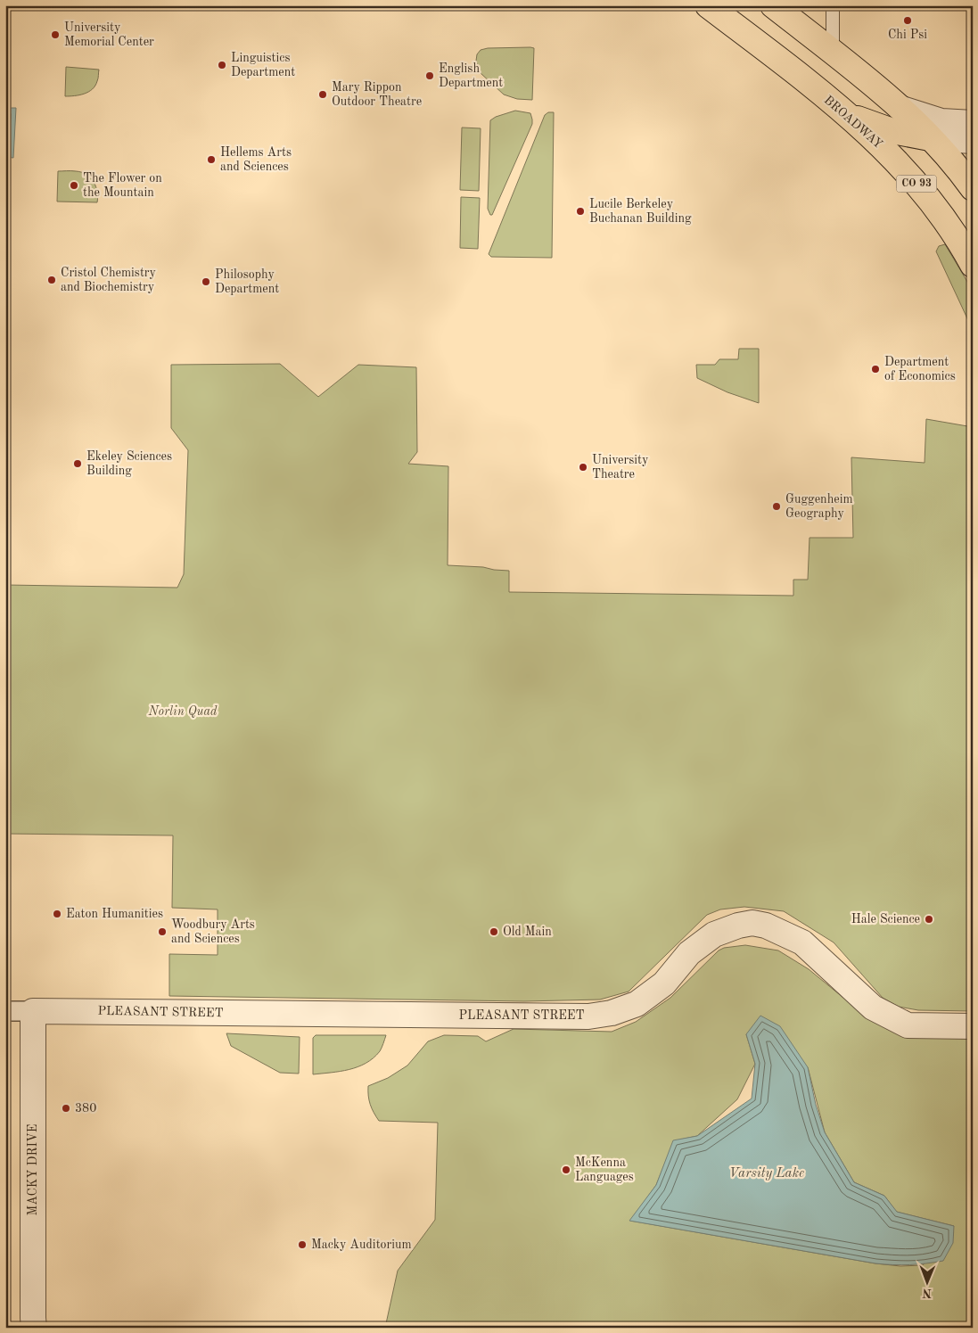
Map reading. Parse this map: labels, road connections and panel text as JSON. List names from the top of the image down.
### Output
{
  "streets": {
    "main road": ["BROADWAY", "CO 93"],
    "street": ["PLEASANT STREET", "MACKY DRIVE"]
  },
  "crossings": [
    ["PLEASANT STREET", "MACKY DRIVE"]
  ],
  "water": ["Varsity Lake"],
  "parks": ["Norlin Quad"],
  "places": [
    "Chi Psi",
    "University Memorial Center",
    "Linguistics Department",
    "English Department",
    "Mary Rippon Outdoor Theatre",
    "Hellems Arts and Sciences",
    "The Flower on the Mountain",
    "Lucile Berkeley Buchanan Building",
    "Cristol Chemistry and Biochemistry",
    "Philosophy Department",
    "Department of Economics",
    "Ekeley Sciences Building",
    "University Theatre",
    "Guggenheim Geography",
    "Eaton Humanities",
    "Hale Science",
    "Woodbury Arts and Sciences",
    "Old Main",
    "380",
    "McKenna Languages",
    "Macky Auditorium"
  ],
  "north": "bottom"
}
